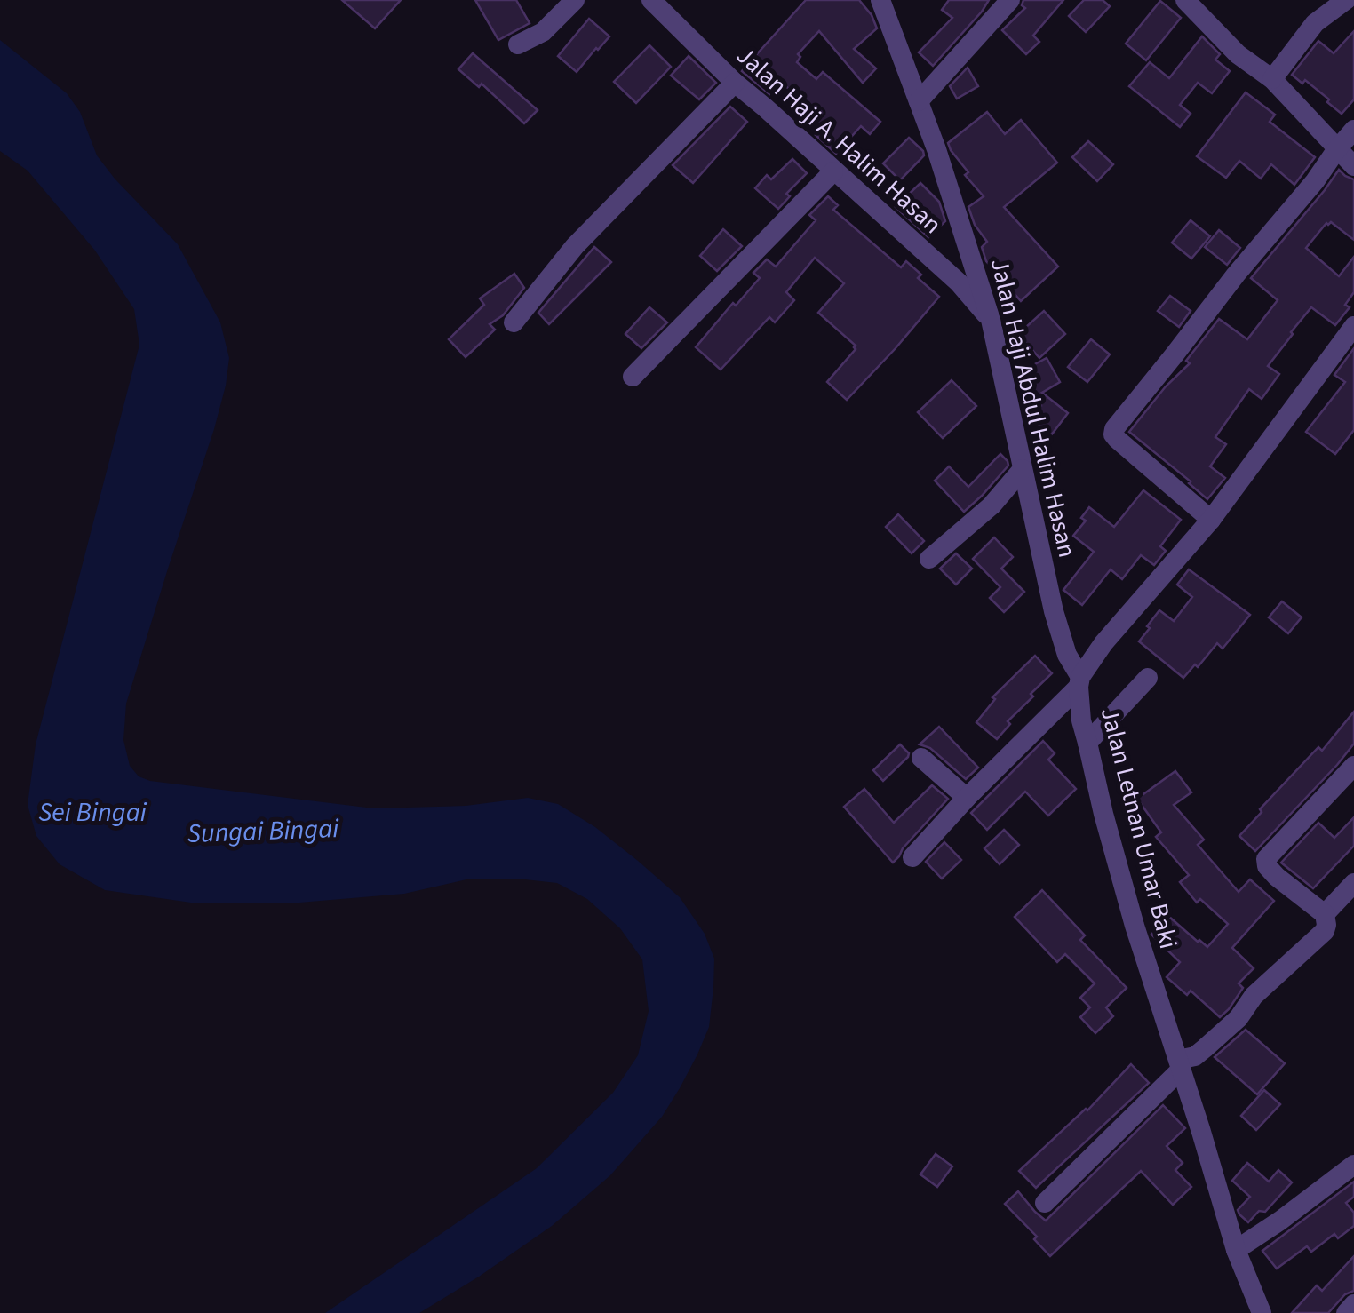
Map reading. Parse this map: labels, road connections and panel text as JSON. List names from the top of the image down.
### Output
{
  "streets": {
    "street": ["Jalan Haji A. Halim Hasan", "Jalan Haji Abdul Halim Hasan", "Jalan Letnan Umar Baki"]
  },
  "crossings": [
    ["Jalan Haji A. Halim Hasan", "Jalan Haji Abdul Halim Hasan"],
    ["Jalan Haji Abdul Halim Hasan", "Jalan Letnan Umar Baki"]
  ],
  "water": ["Sei Bingai", "Sungai Bingai"]
}
